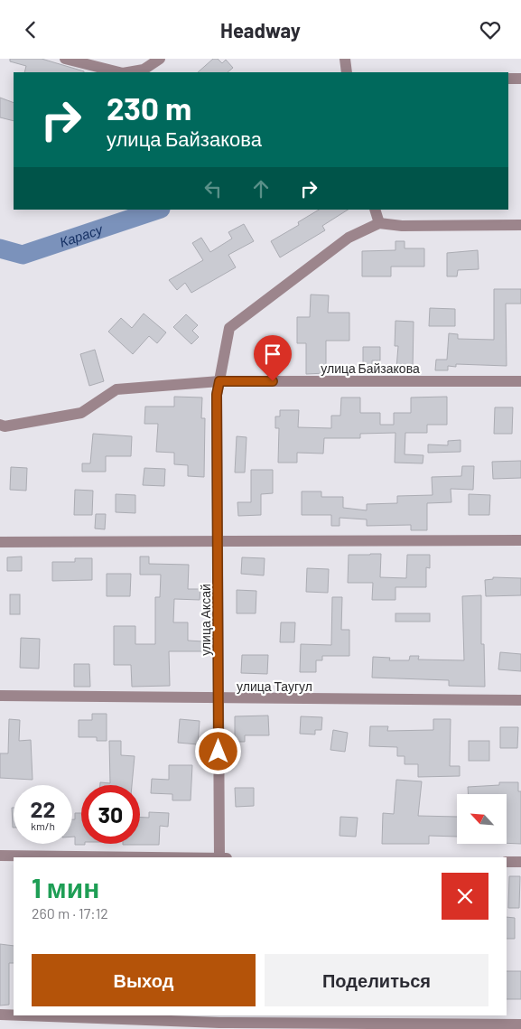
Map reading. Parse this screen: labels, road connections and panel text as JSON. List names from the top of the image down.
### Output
{
  "streets": {
    "street": ["улица Байзакова", "улица Аксай", "улица Таугул"]
  },
  "crossings": [
    ["улица Байзакова", "улица Аксай"],
    ["улица Аксай", "улица Таугул"]
  ],
  "water": ["Карасу"],
  "north": "top left",
  "page": {
    "header": "Headway",
    "turn": ["230 m", "улица Байзакова"],
    "speed": "22 km/h",
    "limit": "30",
    "heading": ["1 мин", "260 m · 17:12"],
    "buttons": ["Выход", "Поделиться"]
  }
}
